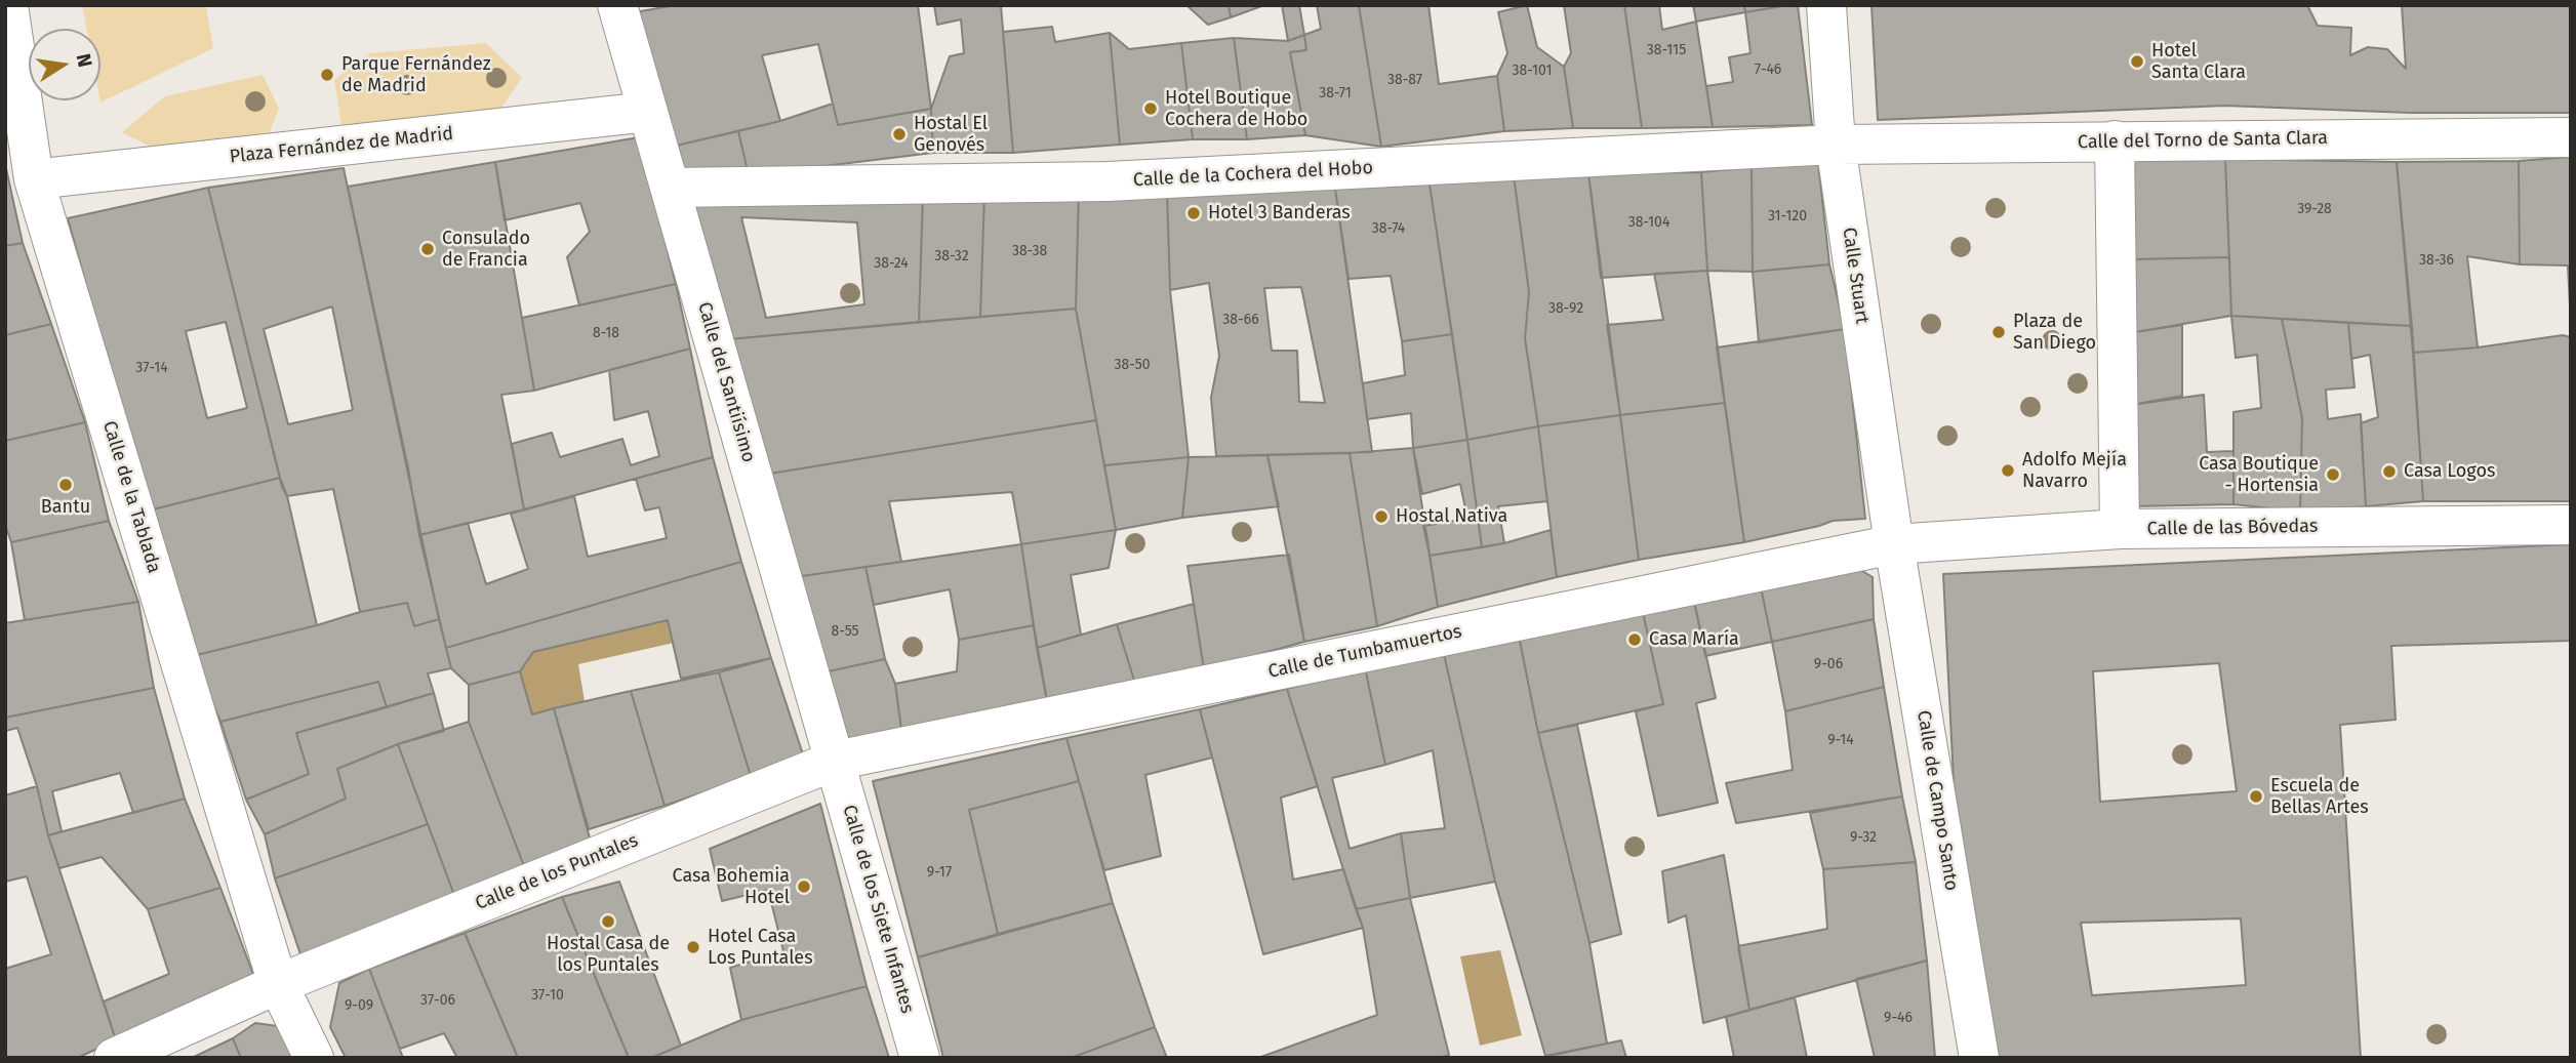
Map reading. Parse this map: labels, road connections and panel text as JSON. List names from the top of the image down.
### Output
{
  "streets": {
    "street": [
      "Calle del Torno de Santa Clara",
      "Plaza Fernández de Madrid",
      "Calle de la Cochera del Hobo",
      "Calle Stuart",
      "Calle del Santiísimo",
      "Calle de la Tablada",
      "Calle de las Bóvedas",
      "Calle de Tumbamuertos",
      "Calle de Campo Santo",
      "Calle de los Puntales",
      "Calle de los Siete Infantes"
    ]
  },
  "crossings": [
    ["Calle del Torno de Santa Clara", "Calle de la Cochera del Hobo"],
    ["Calle del Torno de Santa Clara", "Calle Stuart"],
    ["Plaza Fernández de Madrid", "Calle del Santiísimo"],
    ["Plaza Fernández de Madrid", "Calle de la Tablada"],
    ["Calle de la Cochera del Hobo", "Calle Stuart"],
    ["Calle de la Cochera del Hobo", "Calle del Santiísimo"],
    ["Calle Stuart", "Calle de las Bóvedas"],
    ["Calle Stuart", "Calle de Tumbamuertos"],
    ["Calle Stuart", "Calle de Campo Santo"],
    ["Calle del Santiísimo", "Calle de Tumbamuertos"],
    ["Calle del Santiísimo", "Calle de los Puntales"],
    ["Calle del Santiísimo", "Calle de los Siete Infantes"],
    ["Calle de la Tablada", "Calle de los Puntales"],
    ["Calle de las Bóvedas", "Calle de Tumbamuertos"],
    ["Calle de las Bóvedas", "Calle de Campo Santo"],
    ["Calle de Tumbamuertos", "Calle de Campo Santo"],
    ["Calle de Tumbamuertos", "Calle de los Puntales"],
    ["Calle de Tumbamuertos", "Calle de los Siete Infantes"],
    ["Calle de los Puntales", "Calle de los Siete Infantes"]
  ],
  "places": [
    "Hotel Santa Clara",
    "Parque Fernández de Madrid",
    "Hotel Boutique Cochera de Hobo",
    "Hostal El Genovés",
    "Hotel 3 Banderas",
    "Consulado de Francia",
    "Plaza de San Diego",
    "Adolfo Mejía Navarro",
    "Casa Logos",
    "Casa Boutique - Hortensia",
    "Bantu",
    "Hostal Nativa",
    "Casa María",
    "Escuela de Bellas Artes",
    "Casa Bohemia Hotel",
    "Hostal Casa de los Puntales",
    "Hotel Casa Los Puntales"
  ],
  "house_numbers": [
    "38-115",
    "7-46",
    "38-101",
    "38-87",
    "38-71",
    "39-28",
    "31-120",
    "38-104",
    "38-74",
    "38-38",
    "38-32",
    "38-36",
    "38-24",
    "38-92",
    "38-66",
    "8-18",
    "38-50",
    "37-14",
    "8-55",
    "9-06",
    "9-14",
    "9-32",
    "9-17",
    "37-10",
    "37-06",
    "9-09",
    "9-46"
  ],
  "north": "right"
}
